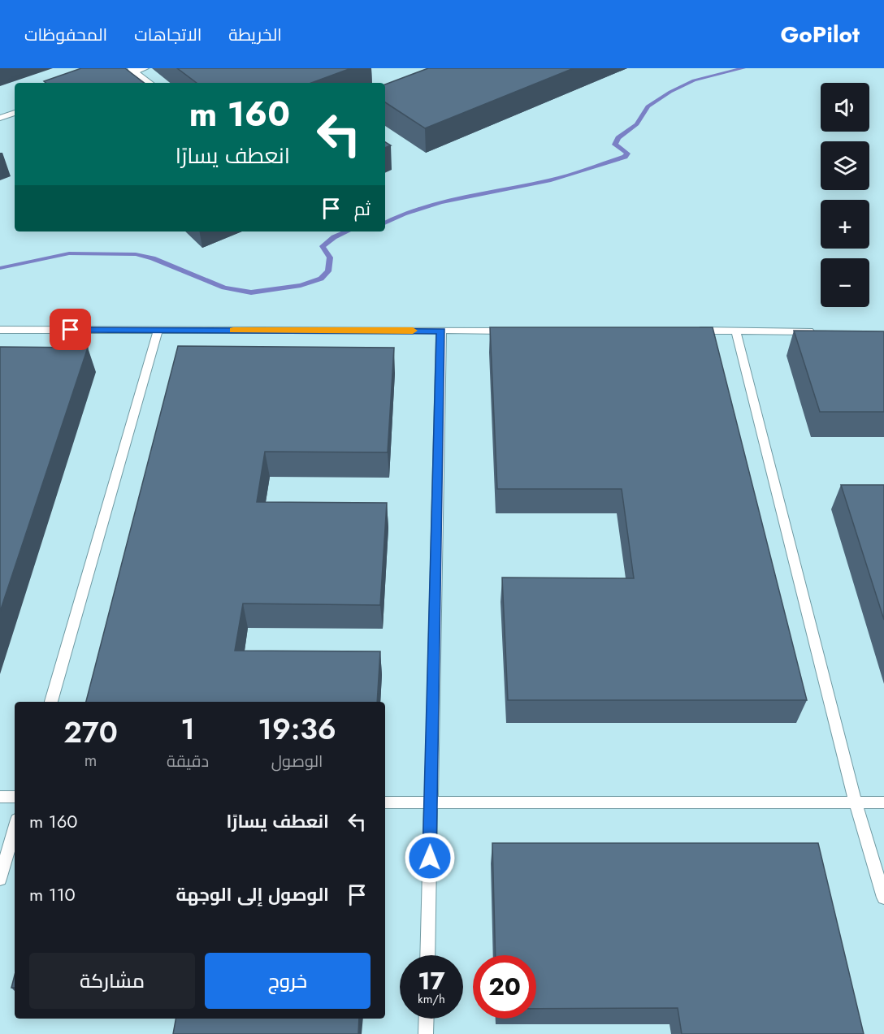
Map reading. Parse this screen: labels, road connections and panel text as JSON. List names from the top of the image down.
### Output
{
  "page": {
    "header": "GoPilot",
    "nav": ["الخريطة", "الاتجاهات", "المحفوظات"],
    "map_buttons": ["+", "−"],
    "turn": ["160 m", "انعطف يسارًا"],
    "then": "ثم",
    "eta": [
      "19:36",
      "الوصول",
      "1",
      "دقيقة",
      "270",
      "m"
    ],
    "list": [
      {
        "name": "انعطف يسارًا",
        "value": "160 m"
      },
      {
        "name": "الوصول إلى الوجهة",
        "value": "110 m"
      }
    ],
    "buttons": ["خروج", "مشاركة"],
    "speed": "17 km/h",
    "limit": "20"
  }
}
